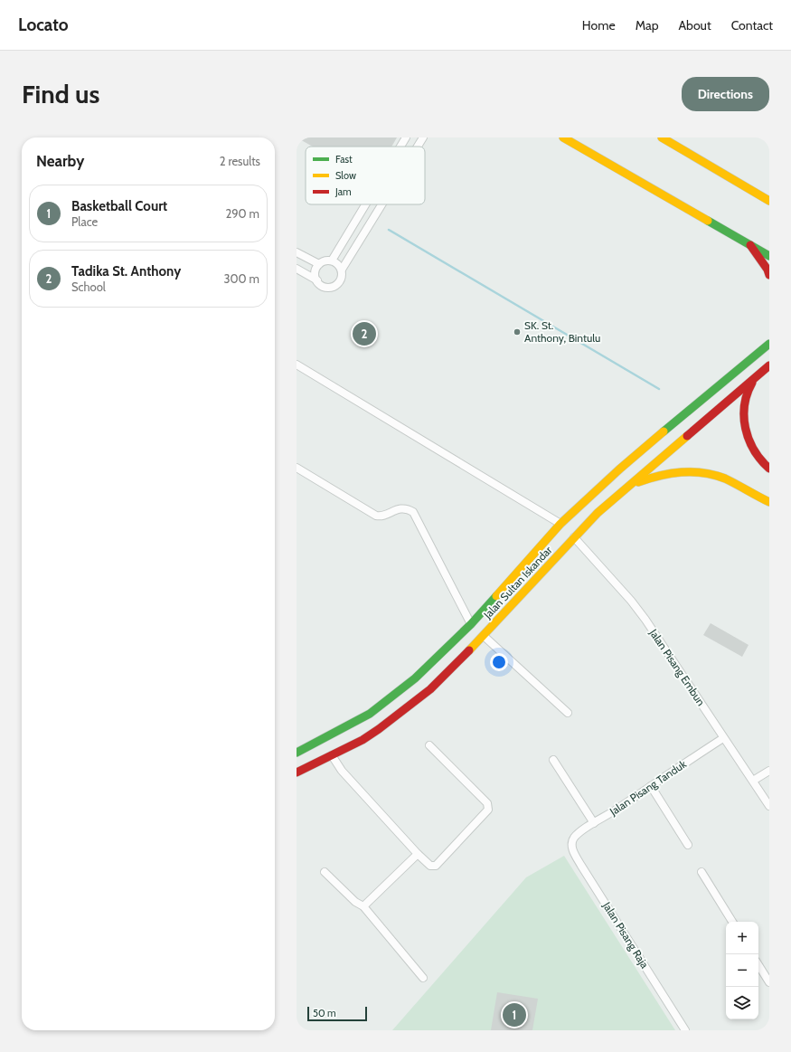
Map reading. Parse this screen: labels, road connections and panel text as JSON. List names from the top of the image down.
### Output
{
  "streets": {
    "main road": ["Jalan Sultan Iskandar"],
    "street": ["Jalan Pisang Embun", "Jalan Pisang Tanduk", "Jalan Pisang Raja"]
  },
  "crossings": [
    ["Jalan Sultan Iskandar", "Jalan Pisang Embun"],
    ["Jalan Pisang Embun", "Jalan Pisang Tanduk"],
    ["Jalan Pisang Tanduk", "Jalan Pisang Raja"]
  ],
  "places": ["SK. St. Anthony, Bintulu"],
  "legend": ["Fast", "Slow", "Jam"],
  "scale_bar": "50 m",
  "page": {
    "header": "Locato",
    "nav": [
      "Home",
      "Map",
      "About",
      "Contact"
    ],
    "buttons": "Directions",
    "title": "Find us",
    "heading": ["Nearby", "2 results"],
    "list": [
      {
        "mark": "1",
        "name": "Basketball Court",
        "note": "Place",
        "value": "290 m"
      },
      {
        "mark": "2",
        "name": "Tadika St. Anthony",
        "note": "School",
        "value": "300 m"
      }
    ],
    "pins": ["2", "1"],
    "map_buttons": ["+", "−"],
    "scale": "50 m"
  }
}
